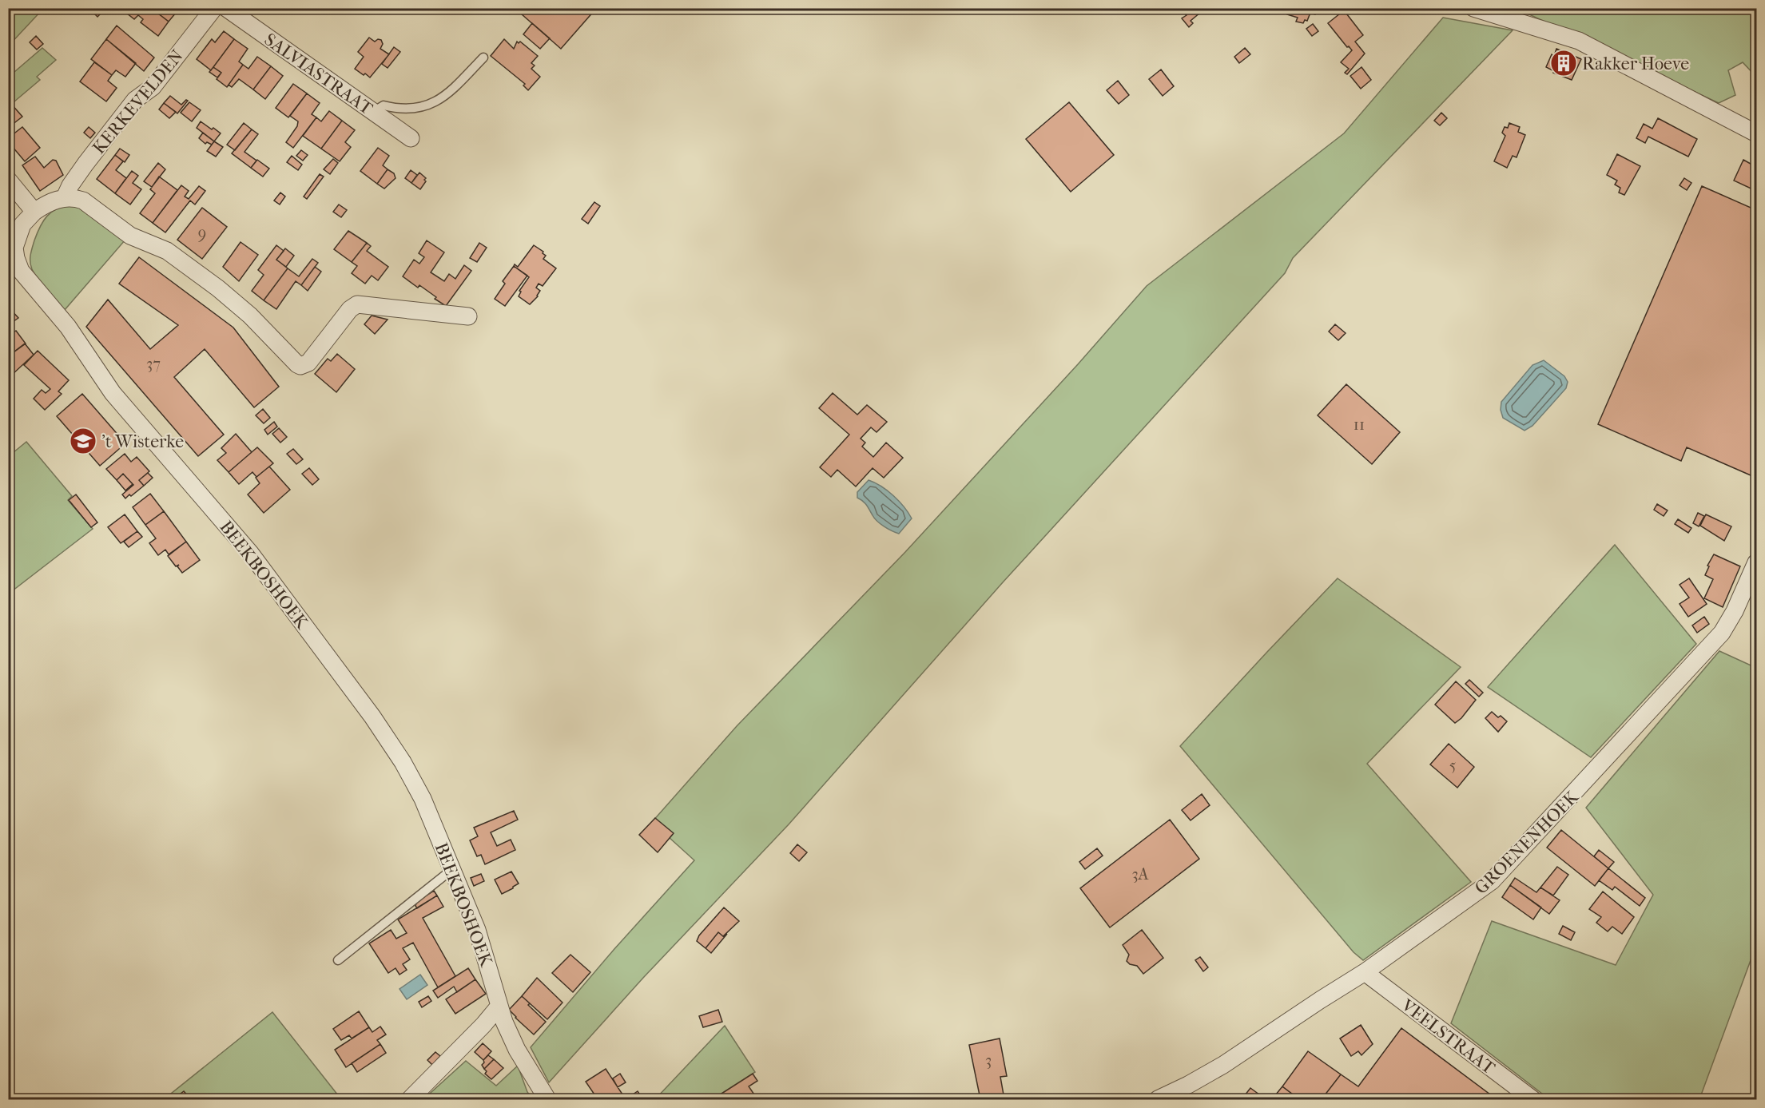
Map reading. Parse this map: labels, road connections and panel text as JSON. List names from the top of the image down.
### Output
{
  "streets": {
    "street": [
      "SALVIASTRAAT",
      "KERKEVELDEN",
      "BEEKBOSHOEK",
      "GROENENHOEK",
      "VEELSTRAAT"
    ]
  },
  "crossings": [
    ["GROENENHOEK", "VEELSTRAAT"]
  ],
  "places": {
    "building": ["Rakker Hoeve"],
    "school or university": ["'t Wisterke"]
  },
  "house_numbers": [
    "9",
    "37",
    "11",
    "5",
    "3A",
    "3"
  ]
}
